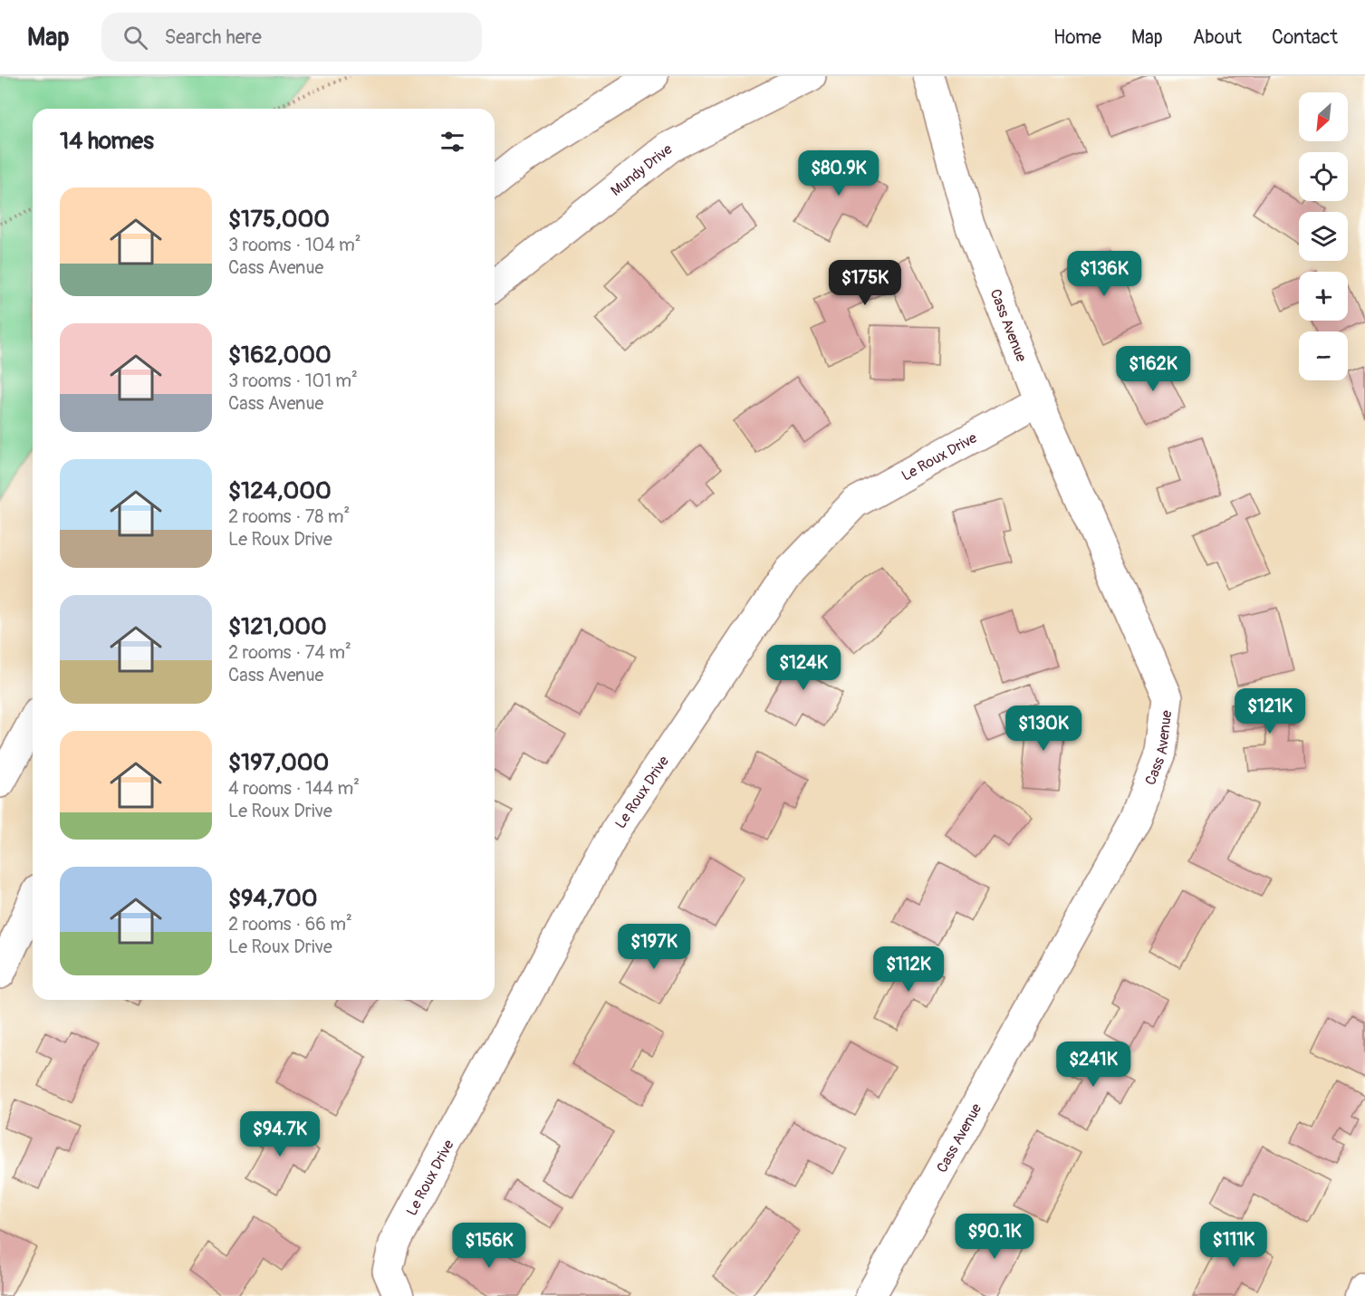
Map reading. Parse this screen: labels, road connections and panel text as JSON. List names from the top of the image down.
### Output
{
  "streets": {
    "street": ["Mundy Drive", "Cass Avenue", "Le Roux Drive"]
  },
  "crossings": [
    ["Cass Avenue", "Le Roux Drive"]
  ],
  "north": "bottom left",
  "page": {
    "header": "Map",
    "search": "Search here",
    "nav": [
      "Home",
      "Map",
      "About",
      "Contact"
    ],
    "map_buttons": ["+", "−"],
    "heading": "14 homes",
    "price": [
      "$80.9K",
      "$136K",
      "$175K",
      "$162K",
      "$124K",
      "$121K",
      "$130K",
      "$197K",
      "$112K",
      "$241K",
      "$94.7K",
      "$90.1K",
      "$111K",
      "$156K"
    ],
    "list": [
      {
        "name": "$175,000",
        "note": "3 rooms · 104 m² · Cass Avenue"
      },
      {
        "name": "$162,000",
        "note": "3 rooms · 101 m² · Cass Avenue"
      },
      {
        "name": "$124,000",
        "note": "2 rooms · 78 m² · Le Roux Drive"
      },
      {
        "name": "$121,000",
        "note": "2 rooms · 74 m² · Cass Avenue"
      },
      {
        "name": "$197,000",
        "note": "4 rooms · 144 m² · Le Roux Drive"
      },
      {
        "name": "$94,700",
        "note": "2 rooms · 66 m² · Le Roux Drive"
      }
    ]
  }
}
